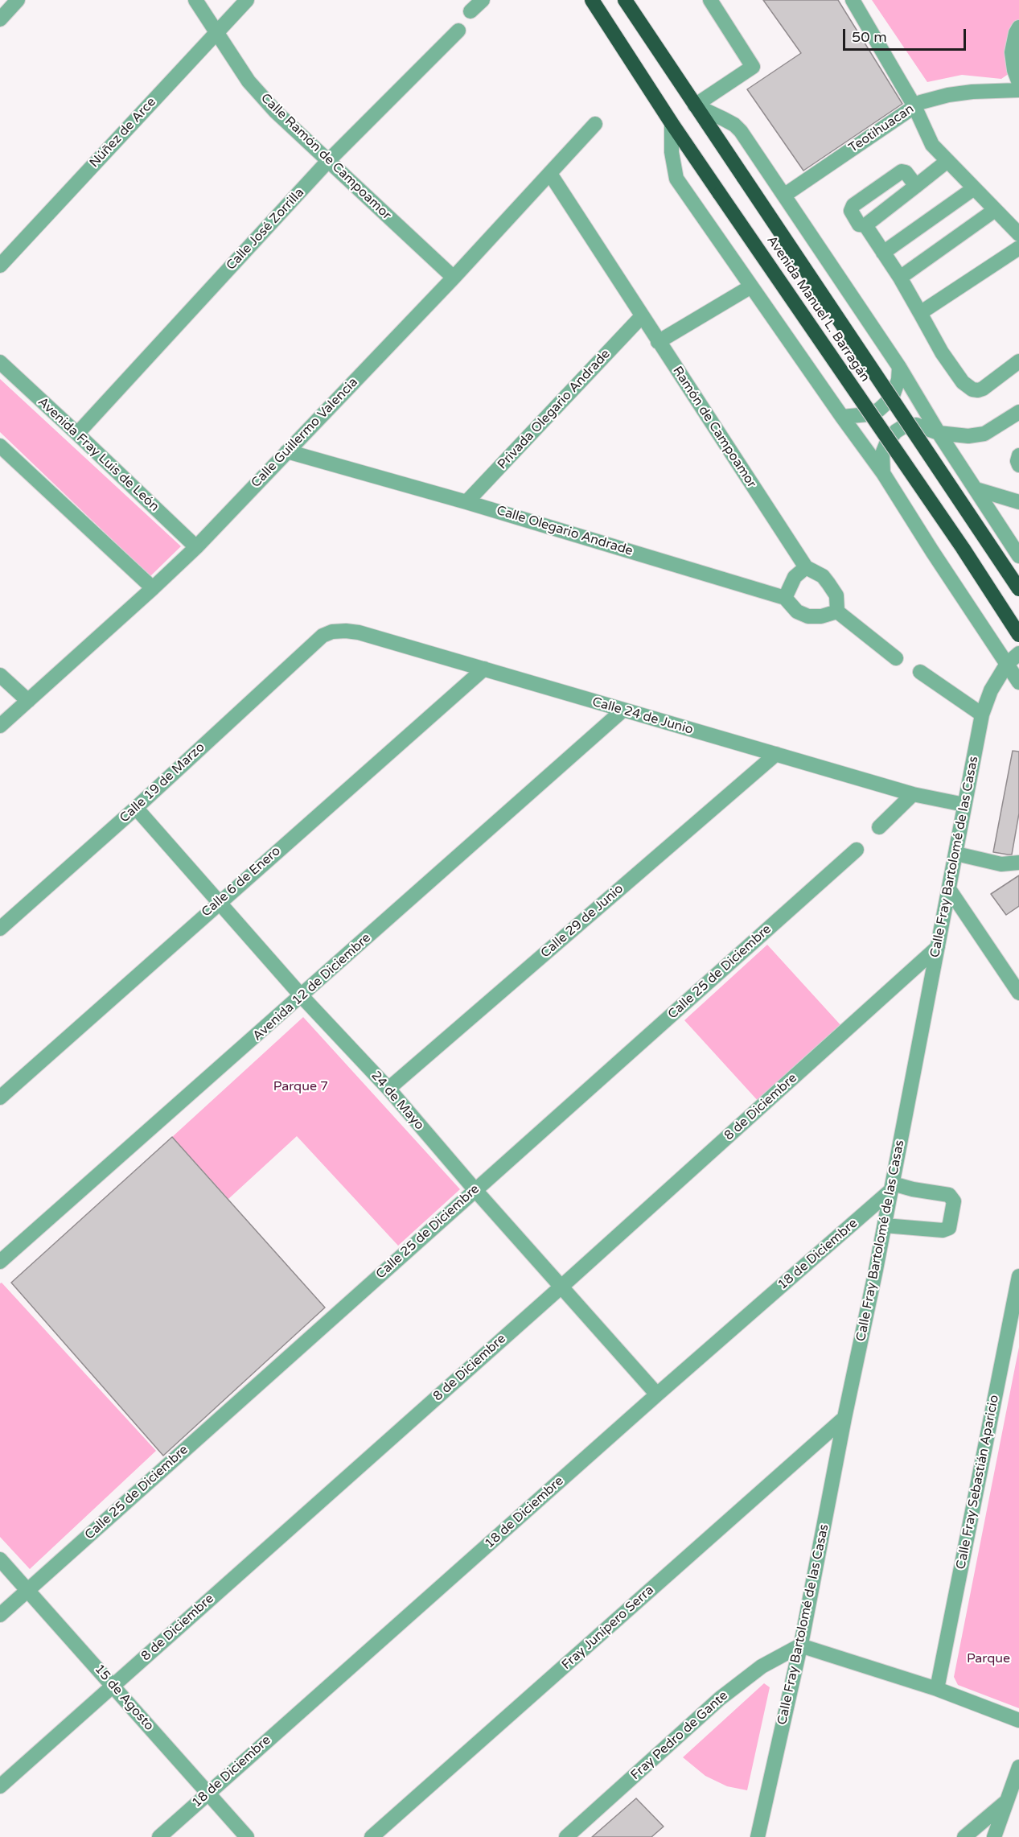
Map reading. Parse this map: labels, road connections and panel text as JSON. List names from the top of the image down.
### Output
{
  "streets": {
    "highway": ["Avenida Manuel L. Barragán"],
    "street": [
      "Teotihuacan",
      "Núñez de Arce",
      "Calle Ramón de Campoamor",
      "Calle José Zorrilla",
      "Privada Olegario Andrade",
      "Ramón de Campoamor",
      "Calle Guillermo Valencia",
      "Avenida Fray Luis de León",
      "Calle Olegario Andrade",
      "Calle 24 de Junio",
      "Calle 19 de Marzo",
      "Calle Fray Bartolomé de las Casas",
      "Calle 6 de Enero",
      "Calle 29 de Junio",
      "Calle 25 de Diciembre",
      "Avenida 12 de Diciembre",
      "24 de Mayo",
      "8 de Diciembre",
      "18 de Diciembre",
      "Calle Fray Sebastián Aparicio",
      "Fray Junípero Serra",
      "15 de Agosto",
      "Fray Pedro de Gante"
    ]
  },
  "crossings": [
    ["Núñez de Arce", "Calle Ramón de Campoamor"],
    ["Calle Ramón de Campoamor", "Calle José Zorrilla"],
    ["Calle Ramón de Campoamor", "Calle Guillermo Valencia"],
    ["Calle José Zorrilla", "Avenida Fray Luis de León"],
    ["Privada Olegario Andrade", "Ramón de Campoamor"],
    ["Privada Olegario Andrade", "Calle Olegario Andrade"],
    ["Ramón de Campoamor", "Calle Guillermo Valencia"],
    ["Ramón de Campoamor", "Calle Olegario Andrade"],
    ["Calle Guillermo Valencia", "Avenida Fray Luis de León"],
    ["Calle Guillermo Valencia", "Calle Olegario Andrade"],
    ["Calle 24 de Junio", "Calle 19 de Marzo"],
    ["Calle 24 de Junio", "Calle Fray Bartolomé de las Casas"],
    ["Calle 24 de Junio", "Calle 6 de Enero"],
    ["Calle 24 de Junio", "Calle 29 de Junio"],
    ["Calle 24 de Junio", "Avenida 12 de Diciembre"],
    ["Calle 19 de Marzo", "24 de Mayo"],
    ["Calle Fray Bartolomé de las Casas", "8 de Diciembre"],
    ["Calle Fray Bartolomé de las Casas", "18 de Diciembre"],
    ["Calle Fray Bartolomé de las Casas", "Fray Junípero Serra"],
    ["Calle Fray Bartolomé de las Casas", "Fray Pedro de Gante"],
    ["Calle 6 de Enero", "24 de Mayo"],
    ["Calle 29 de Junio", "24 de Mayo"],
    ["Calle 25 de Diciembre", "24 de Mayo"],
    ["Calle 25 de Diciembre", "15 de Agosto"],
    ["Avenida 12 de Diciembre", "24 de Mayo"],
    ["24 de Mayo", "8 de Diciembre"],
    ["24 de Mayo", "18 de Diciembre"],
    ["8 de Diciembre", "15 de Agosto"],
    ["18 de Diciembre", "15 de Agosto"]
  ],
  "parks": ["Parque 7", "Parque"],
  "scale_bar": "50 m"
}
